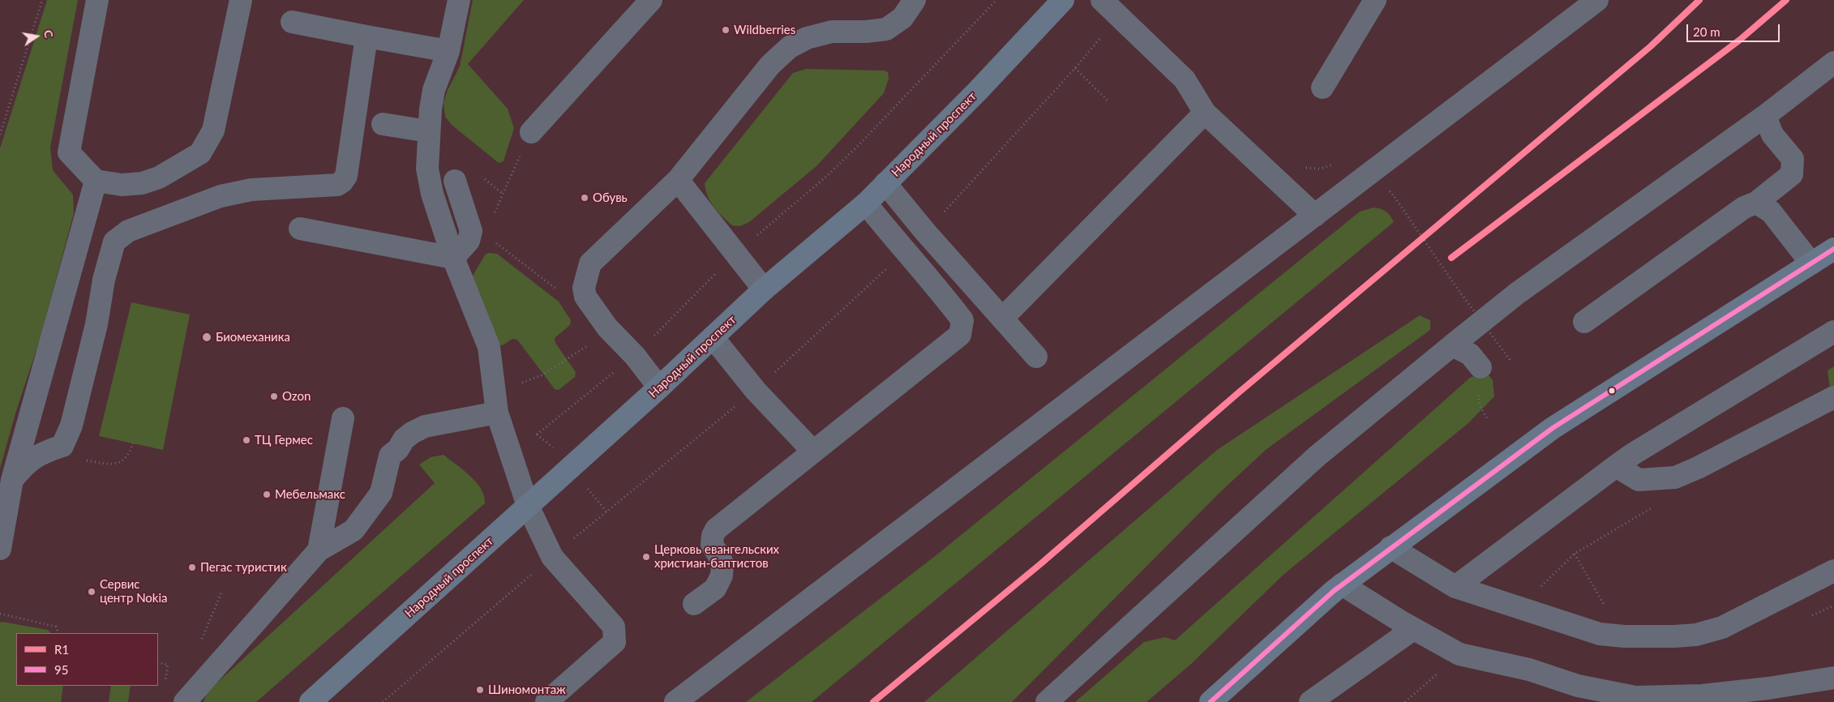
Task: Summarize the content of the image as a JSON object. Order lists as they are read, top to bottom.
{
  "streets": {
    "main road": ["Народный проспект"]
  },
  "places": [
    "Wildberries",
    "Обувь",
    "Биомеханика",
    "Ozon",
    "ТЦ Гермес",
    "Мебельмакс",
    "Церковь евангельских христиан-баптистов",
    "Пегас туристик",
    "Сервис центр Nokia",
    "Шиномонтаж"
  ],
  "lines": ["transit line R1", "transit line 95"],
  "legend": ["R1", "95"],
  "scale_bar": "20 m",
  "north": "right"
}
